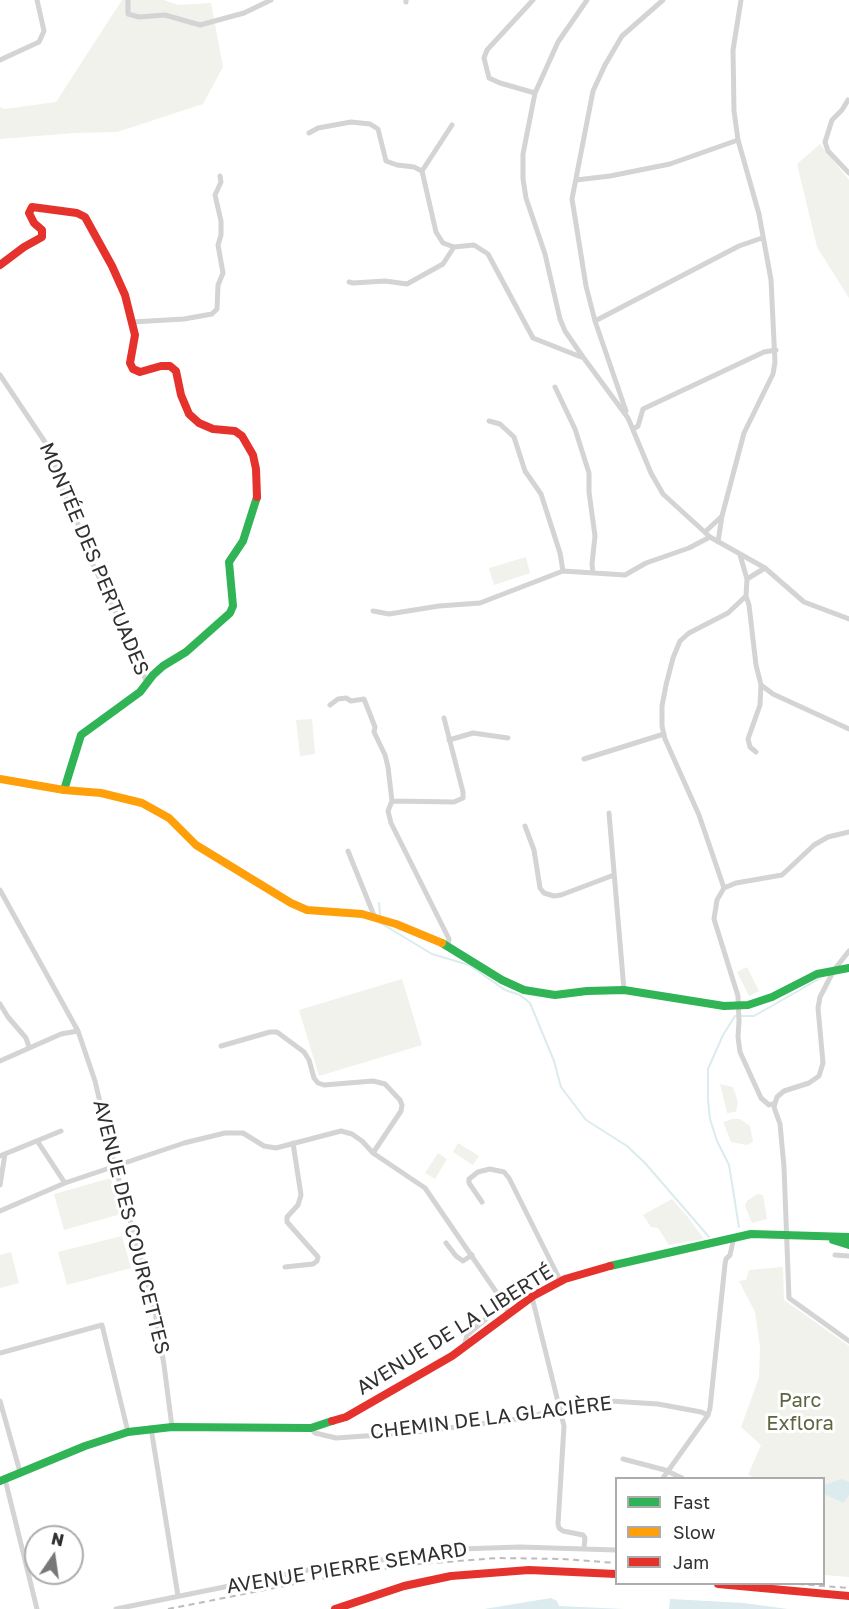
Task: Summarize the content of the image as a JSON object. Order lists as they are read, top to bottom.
{
  "streets": {
    "street": [
      "MONTÉE DES PERTUADES",
      "AVENUE DES COURCETTES",
      "AVENUE DE LA LIBERTÉ",
      "CHEMIN DE LA GLACIÈRE",
      "AVENUE PIERRE SEMARD"
    ]
  },
  "crossings": [
    ["AVENUE DES COURCETTES", "AVENUE DE LA LIBERTÉ"],
    ["AVENUE DE LA LIBERTÉ", "CHEMIN DE LA GLACIÈRE"]
  ],
  "parks": ["Parc Exflora"],
  "legend": ["Fast", "Slow", "Jam"],
  "north": "top"
}
